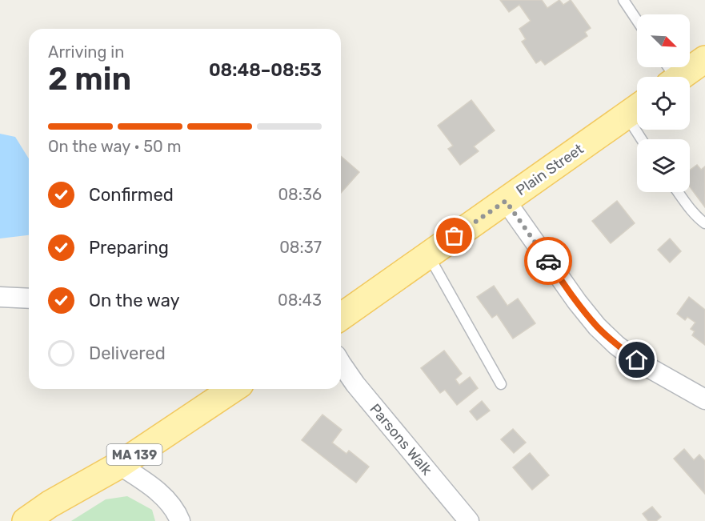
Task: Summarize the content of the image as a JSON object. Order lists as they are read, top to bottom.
{
  "streets": {
    "main road": ["Plain Street", "MA 139"],
    "street": ["Parsons Walk"]
  },
  "north": "bottom right",
  "page": {
    "heading": ["2 min", "Arriving in", "08:48–08:53"],
    "bar": "On the way · 50 m",
    "list": [
      ["Confirmed", "08:36"],
      ["Preparing", "08:37"],
      ["On the way", "08:43"],
      "Delivered"
    ]
  }
}
